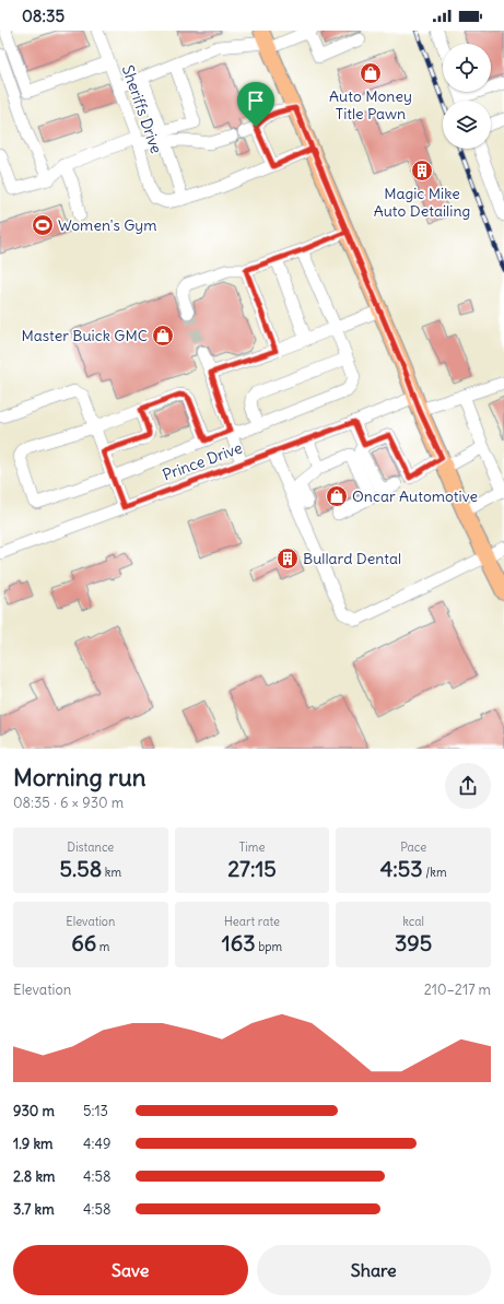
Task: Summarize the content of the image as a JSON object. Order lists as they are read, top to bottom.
{
  "streets": {
    "street": ["Sheriffs Drive", "Prince Drive"]
  },
  "places": {
    "shop": ["Auto Money Title Pawn", "Master Buick GMC", "Oncar Automotive"],
    "building": ["Magic Mike Auto Detailing", "Bullard Dental"],
    "sports": ["Women's Gym"]
  },
  "page": {
    "status": "08:35",
    "heading": ["Morning run", "08:35 · 6 × 930 m"],
    "stats": [
      ["Distance", "5.58 km"],
      ["Time", "27:15"],
      ["Pace", "4:53 /km"],
      ["Elevation", "66 m"],
      ["Heart rate", "163 bpm"],
      ["kcal", "395"]
    ],
    "chart": ["Elevation", "210–217 m"],
    "list": [
      {
        "name": "930 m",
        "note": "5:13"
      },
      {
        "name": "1.9 km",
        "note": "4:49"
      },
      {
        "name": "2.8 km",
        "note": "4:58"
      },
      {
        "name": "3.7 km",
        "note": "4:58"
      }
    ],
    "buttons": ["Save", "Share"]
  }
}
